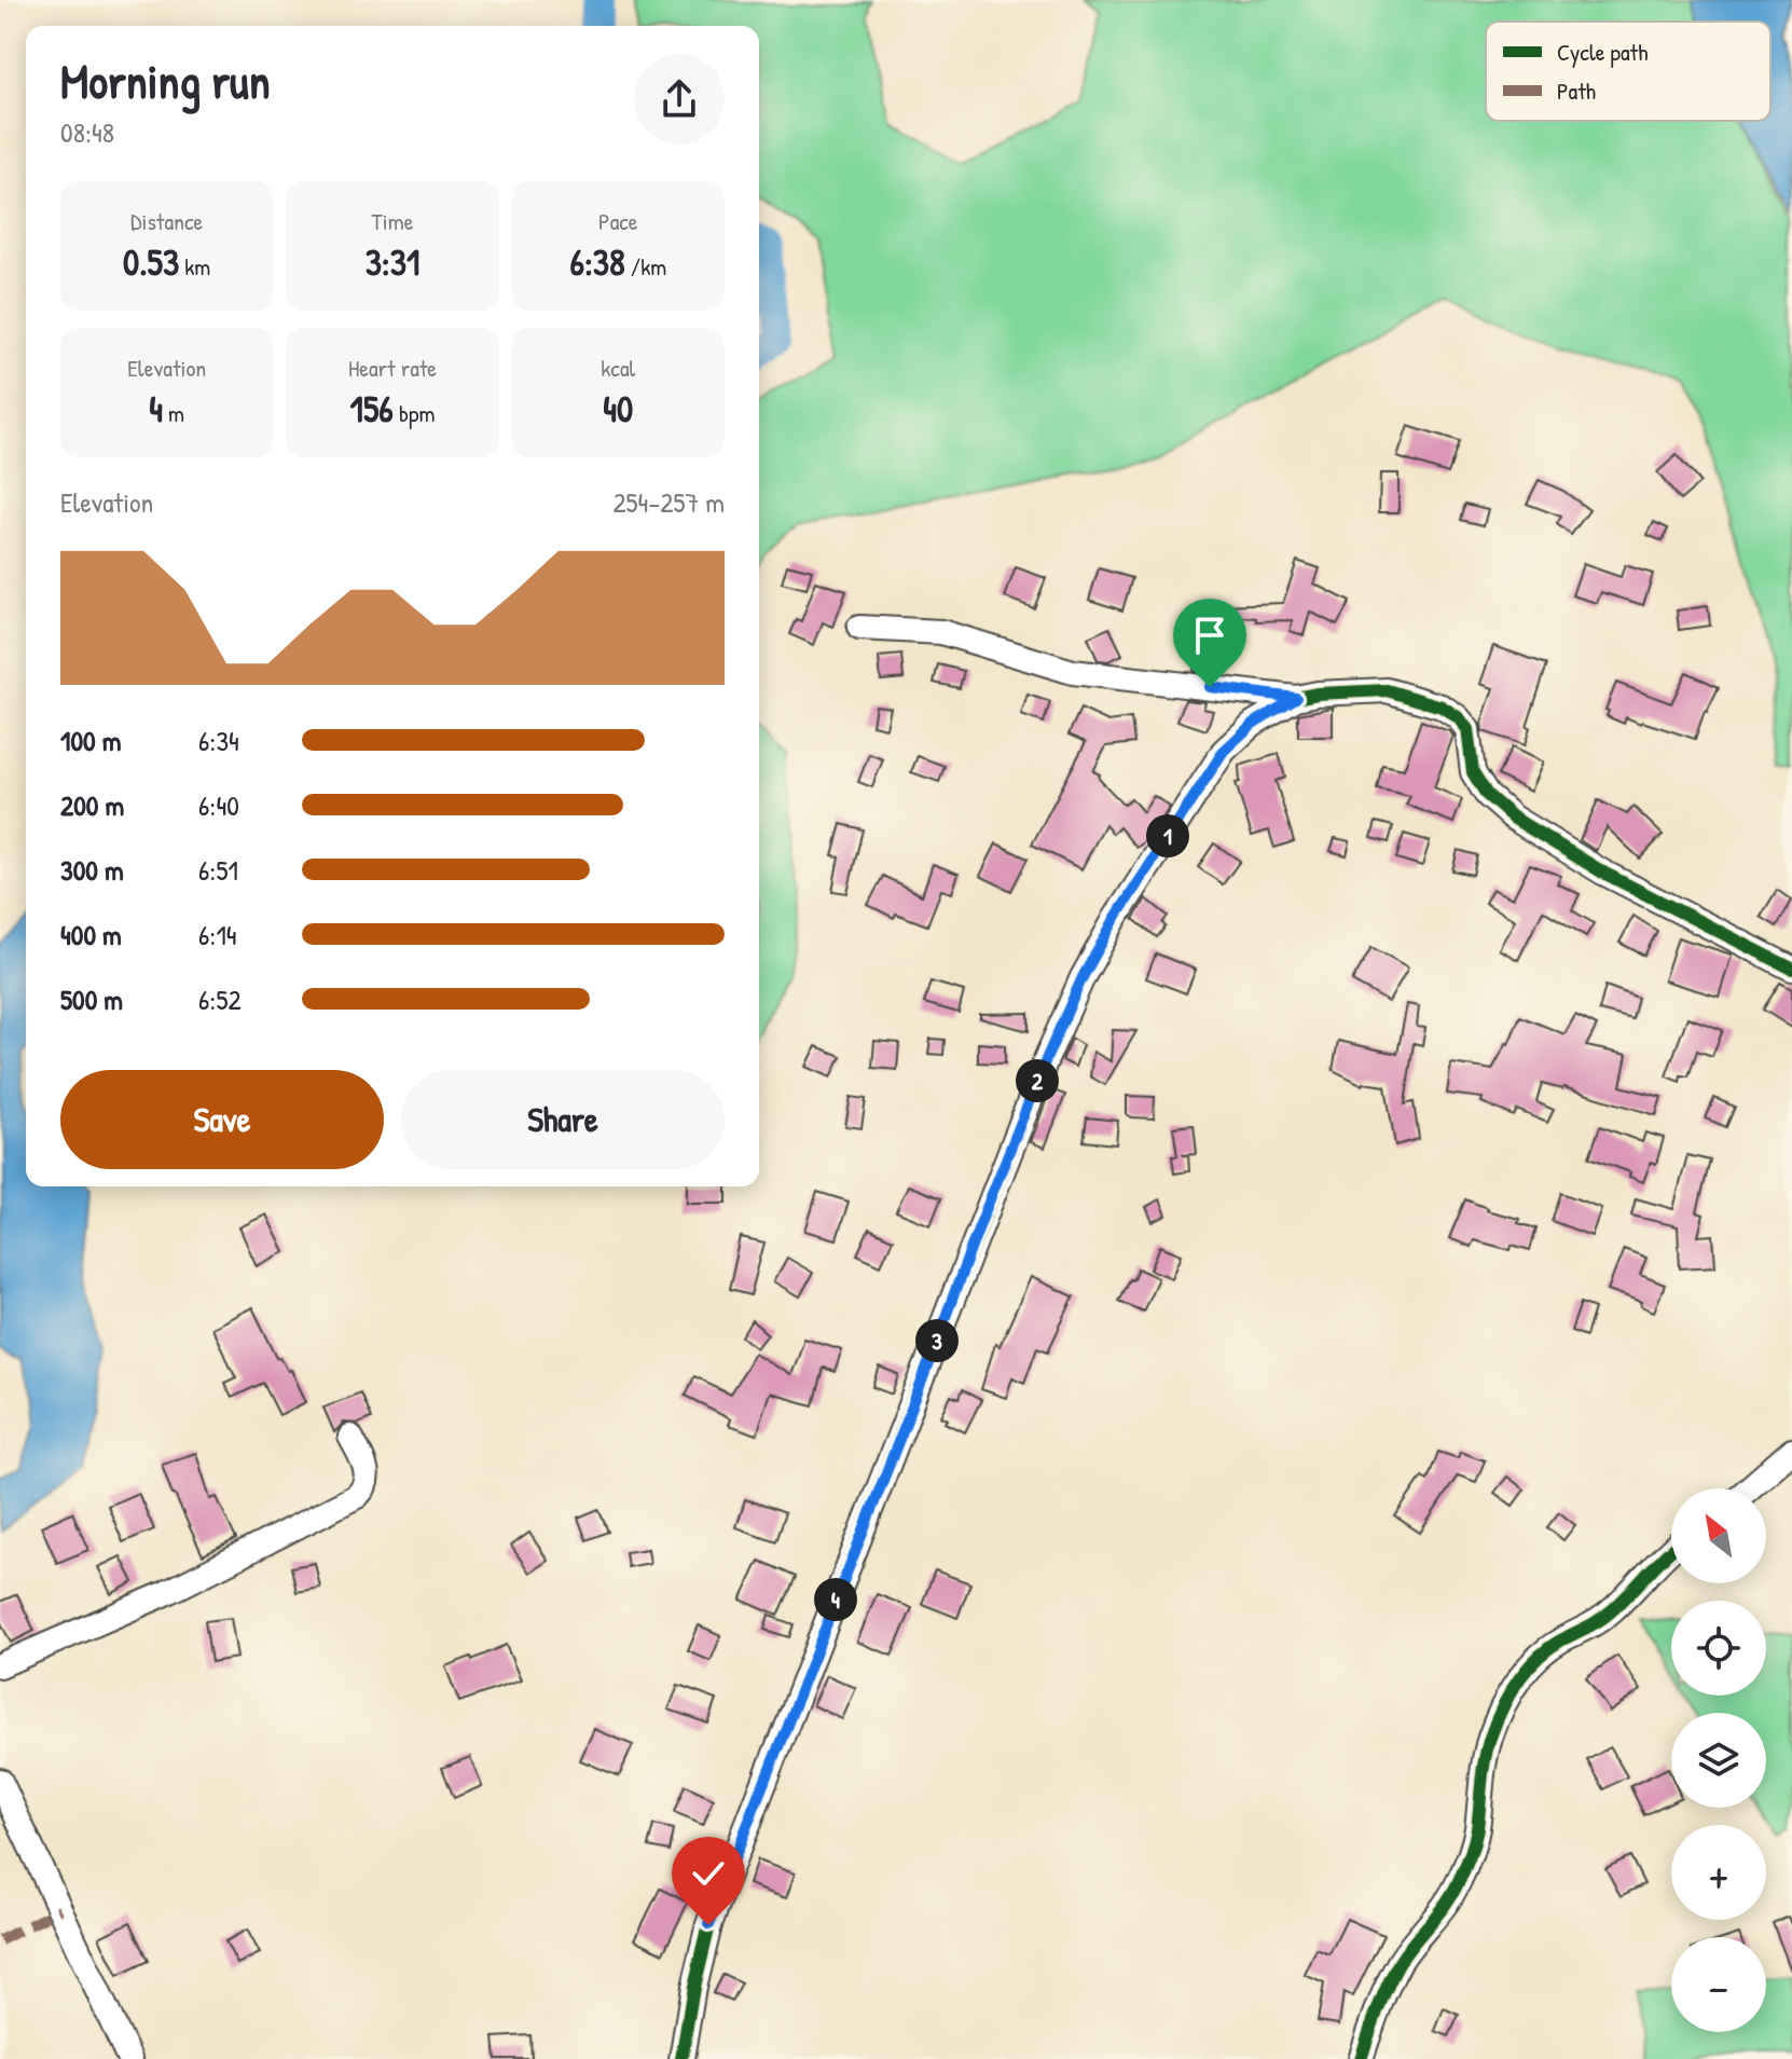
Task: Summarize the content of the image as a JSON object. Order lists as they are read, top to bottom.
{
  "legend": ["Cycle path", "Path"],
  "north": "top left",
  "page": {
    "heading": ["Morning run", "08:48"],
    "stats": [
      ["Distance", "0.53 km"],
      ["Time", "3:31"],
      ["Pace", "6:38 /km"],
      ["Elevation", "4 m"],
      ["Heart rate", "156 bpm"],
      ["kcal", "40"]
    ],
    "chart": ["Elevation", "254–257 m"],
    "list": [
      {
        "name": "100 m",
        "note": "6:34"
      },
      {
        "name": "200 m",
        "note": "6:40"
      },
      {
        "name": "300 m",
        "note": "6:51"
      },
      {
        "name": "400 m",
        "note": "6:14"
      },
      {
        "name": "500 m",
        "note": "6:52"
      }
    ],
    "pins": [
      "1",
      "2",
      "3",
      "4"
    ],
    "buttons": ["Save", "Share"],
    "map_buttons": ["+", "−"]
  }
}
